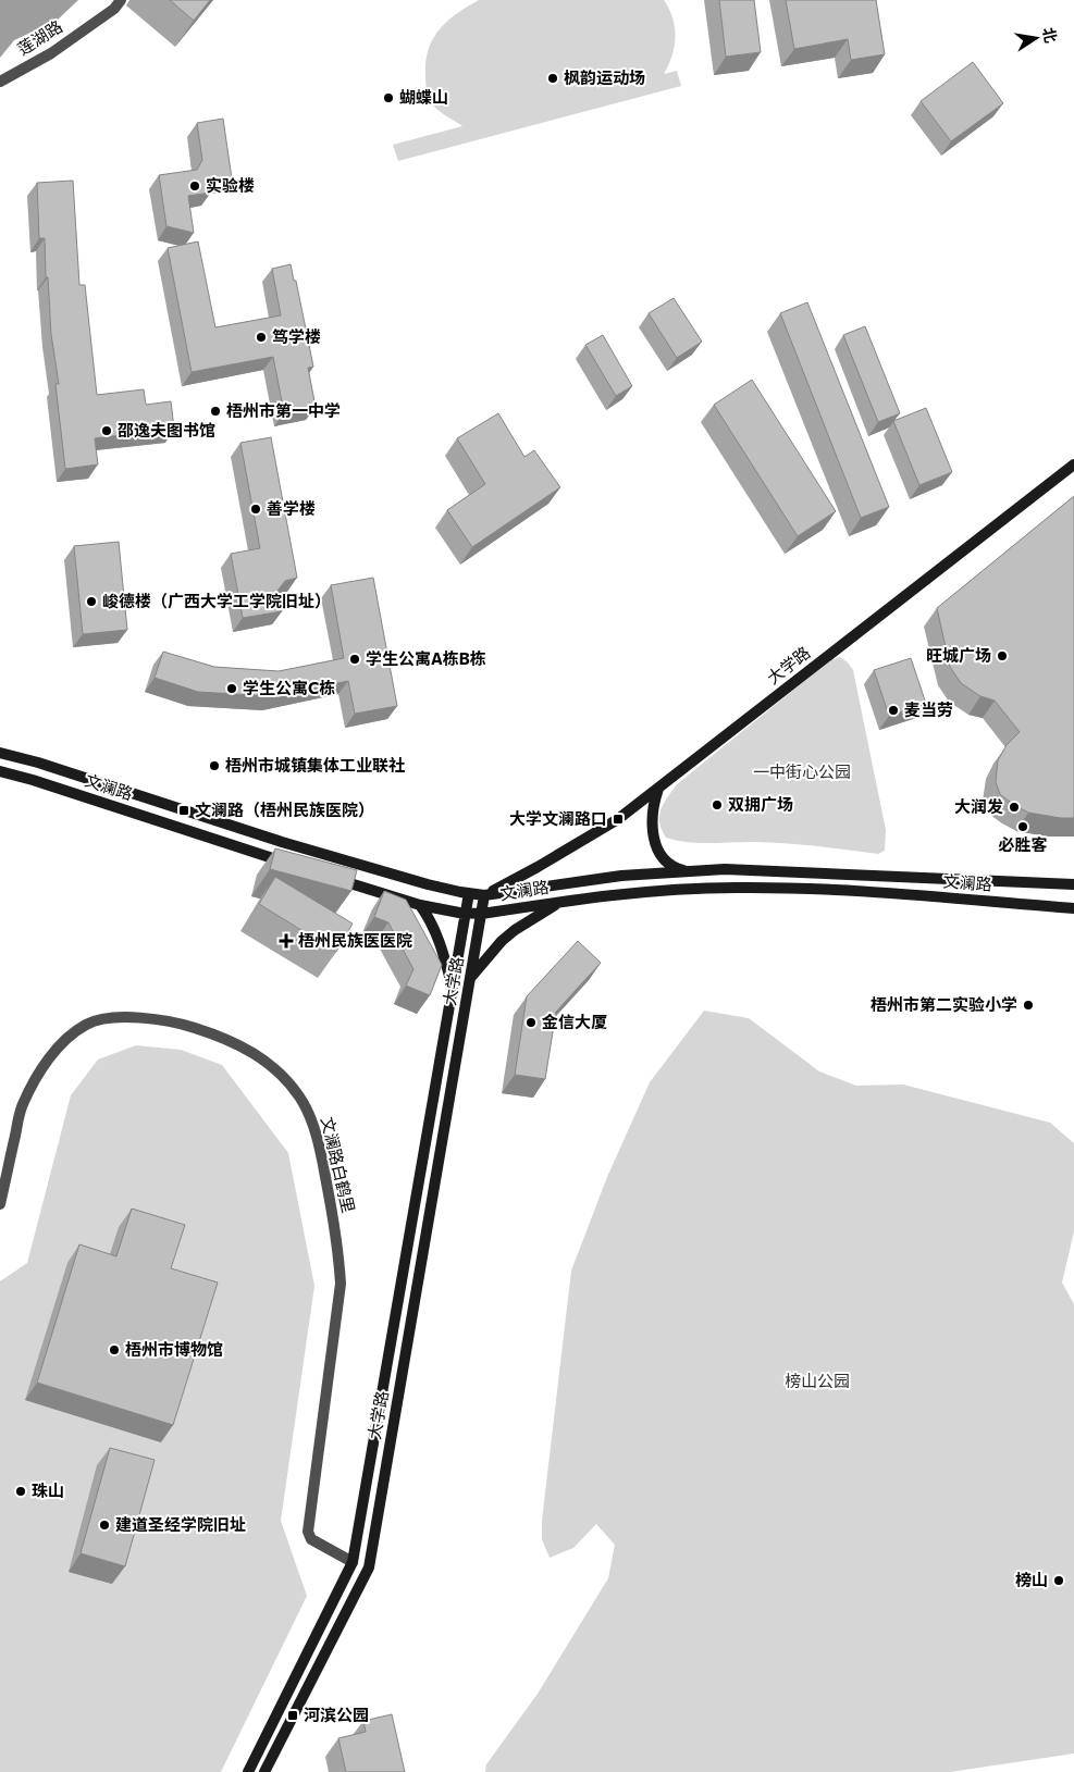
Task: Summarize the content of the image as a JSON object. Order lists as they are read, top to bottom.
{
  "streets": {
    "main road": ["大学路", "文澜路"],
    "street": ["莲湖路", "文澜路白鹤里"]
  },
  "crossings": [
    ["大学路", "文澜路"],
    ["大学路", "文澜路白鹤里"]
  ],
  "parks": ["一中街心公园", "榜山公园"],
  "places": {
    "other": [
      "枫韵运动场",
      "蝴蝶山",
      "实验楼",
      "笃学楼",
      "梧州市第一中学",
      "邵逸夫图书馆",
      "善学楼",
      "峻德楼（广西大学工学院旧址）",
      "旺城广场",
      "学生公寓A栋B栋",
      "学生公寓C栋",
      "麦当劳",
      "梧州市城镇集体工业联社",
      "双拥广场",
      "大润发",
      "必胜客",
      "梧州市第二实验小学",
      "金信大厦",
      "梧州市博物馆",
      "珠山",
      "建道圣经学院旧址",
      "榜山"
    ],
    "transit": ["文澜路（梧州民族医院）", "大学文澜路口", "河滨公园"],
    "health": ["梧州民族医医院"]
  },
  "north": "right"
}
